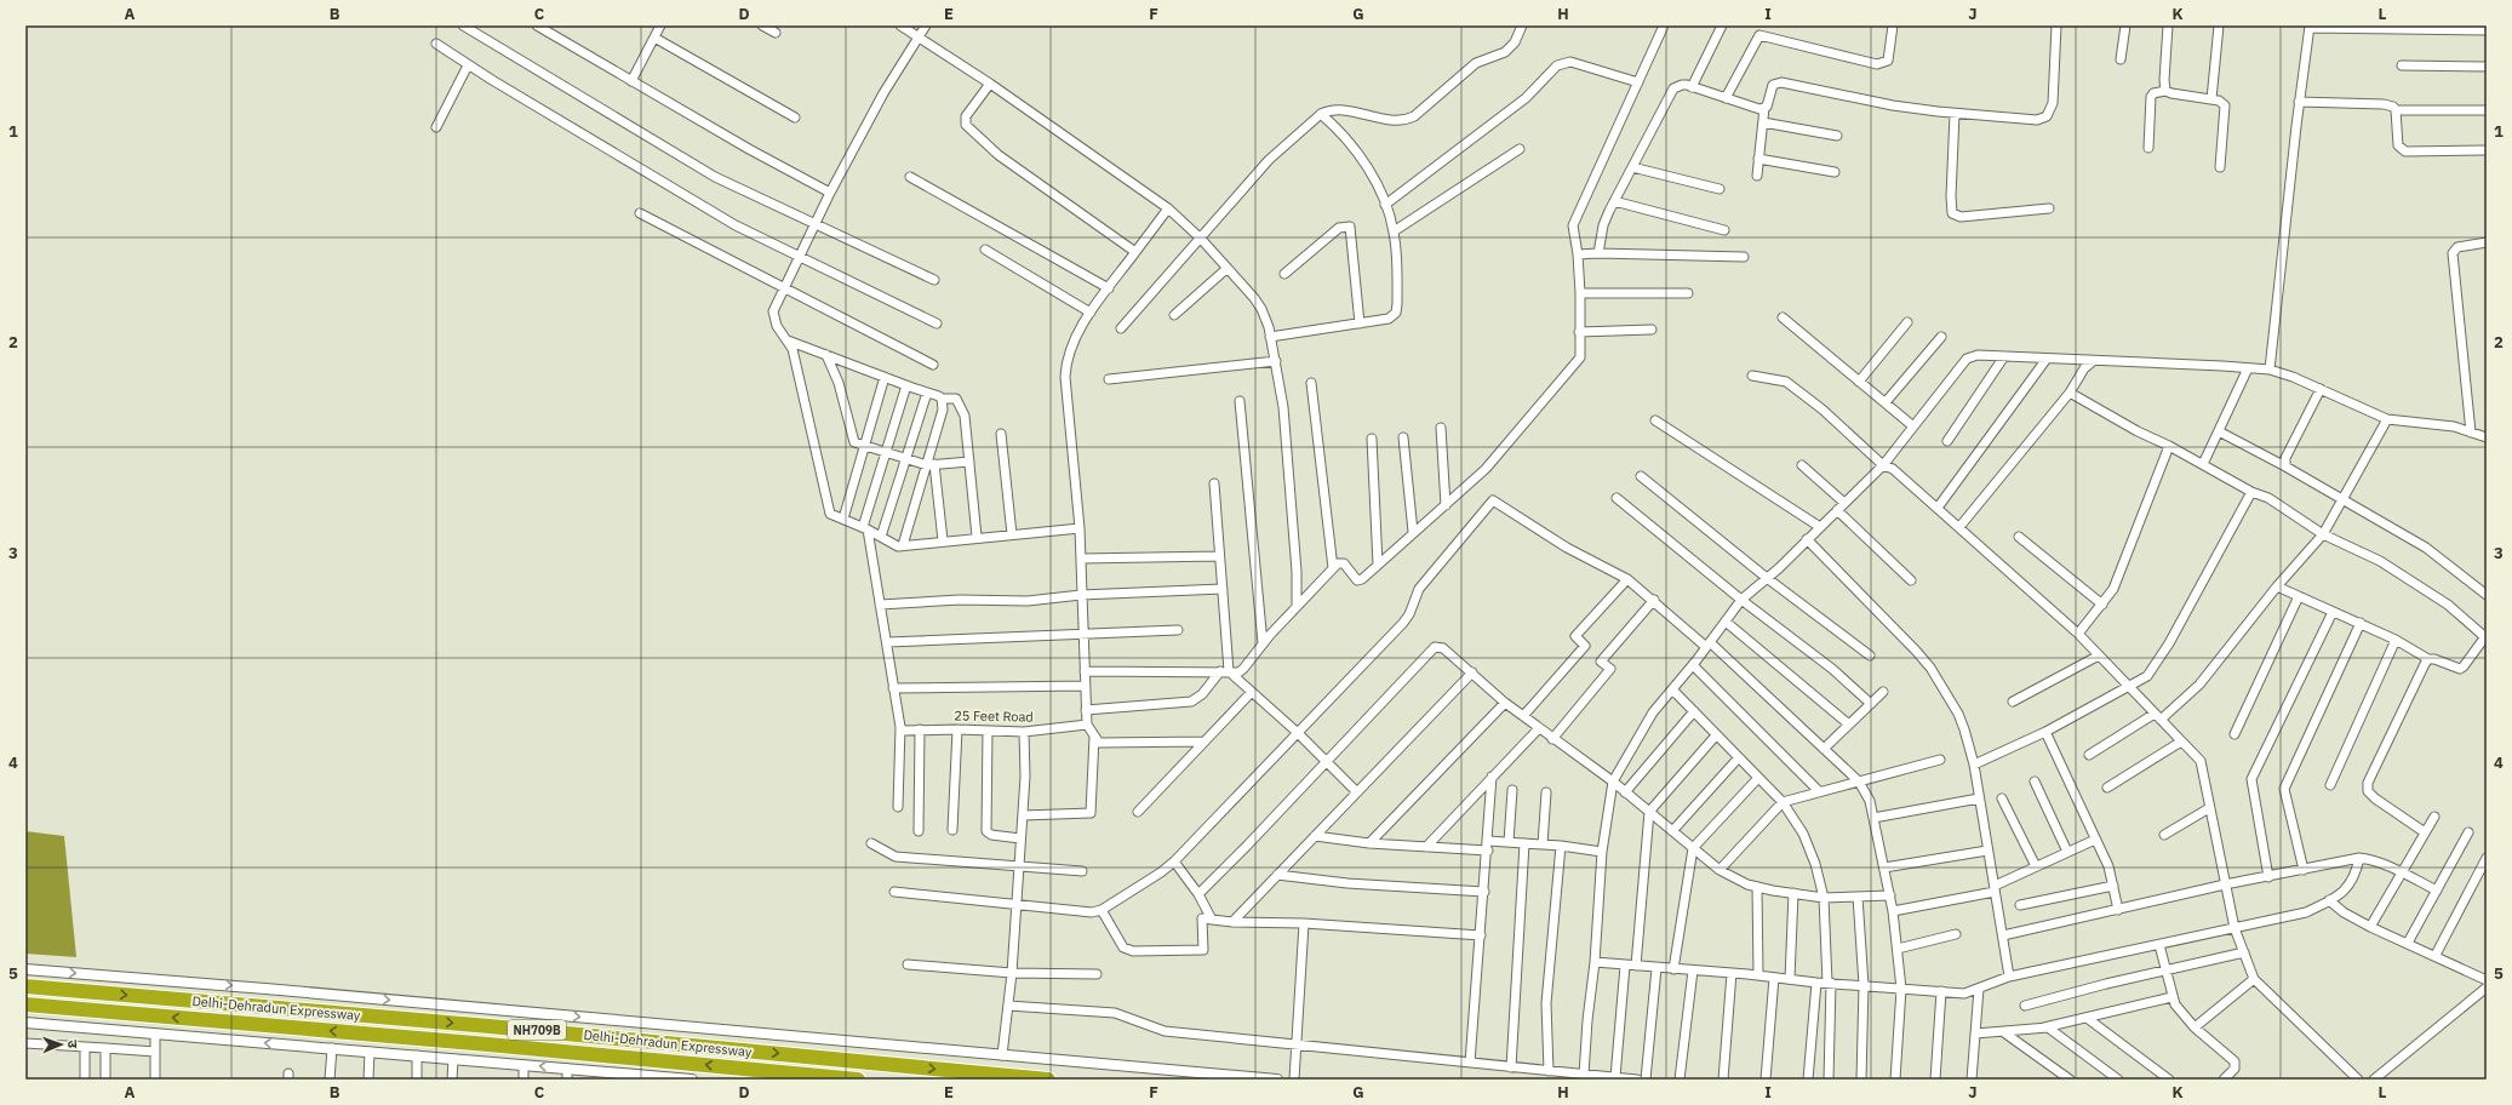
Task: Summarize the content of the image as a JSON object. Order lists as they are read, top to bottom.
{
  "streets": {
    "highway": ["Delhi-Dehradun Expressway", "NH709B"],
    "street": ["25 Feet Road"]
  },
  "north": "right",
  "grid": {
    "columns": [
      "A",
      "B",
      "C",
      "D",
      "E",
      "F",
      "G",
      "H",
      "I",
      "J",
      "K",
      "L"
    ],
    "rows": [
      "1",
      "2",
      "3",
      "4",
      "5"
    ]
  }
}
